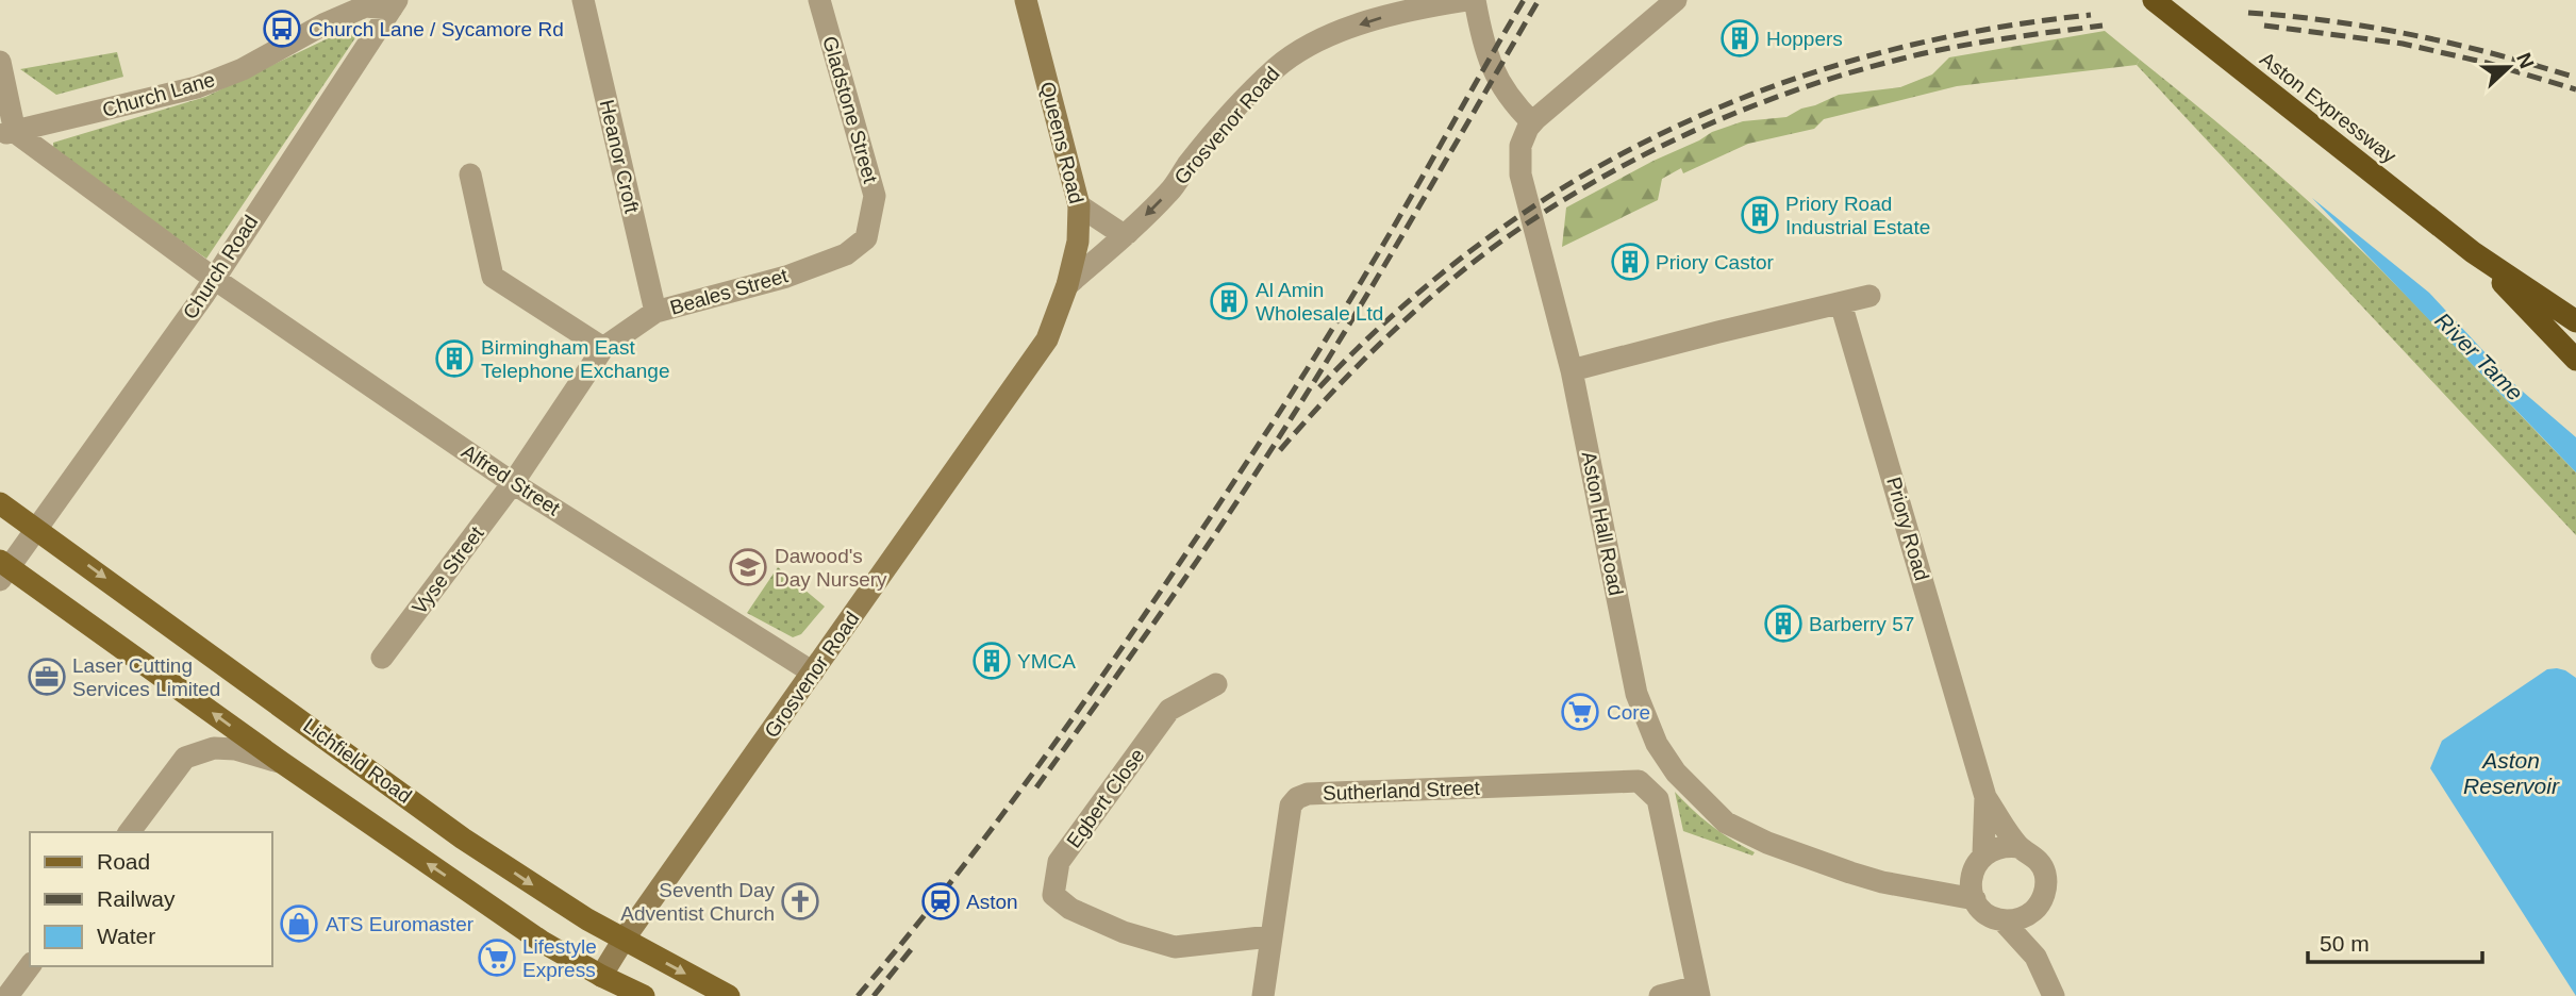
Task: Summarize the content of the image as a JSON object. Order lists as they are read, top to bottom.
{
  "streets": {
    "highway": ["Aston Expressway"],
    "main road": ["Grosvenor Road", "Queens Road", "Lichfield Road"],
    "street": [
      "Church Lane",
      "Gladstone Street",
      "Heanor Croft",
      "Church Road",
      "Beales Street",
      "Alfred Street",
      "Aston Hall Road",
      "Priory Road",
      "Vyse Street",
      "Sutherland Street",
      "Egbert Close"
    ]
  },
  "crossings": [
    ["Church Lane", "Church Road"],
    ["Church Lane", "Alfred Street"],
    ["Gladstone Street", "Beales Street"],
    ["Grosvenor Road", "Queens Road"],
    ["Grosvenor Road", "Alfred Street"],
    ["Grosvenor Road", "Lichfield Road"],
    ["Heanor Croft", "Beales Street"],
    ["Church Road", "Alfred Street"],
    ["Church Road", "Lichfield Road"],
    ["Beales Street", "Alfred Street"],
    ["Beales Street", "Vyse Street"],
    ["Alfred Street", "Vyse Street"],
    ["Aston Hall Road", "Priory Road"],
    ["Sutherland Street", "Egbert Close"]
  ],
  "water": ["River Tame", "Aston Reservoir"],
  "places": {
    "bus stop": ["Church Lane / Sycamore Rd"],
    "building": [
      "Hoppers",
      "Priory Road Industrial Estate",
      "Priory Castor",
      "Al Amin Wholesale Ltd",
      "Birmingham East Telephone Exchange",
      "Barberry 57",
      "YMCA"
    ],
    "school or university": ["Dawood's Day Nursery"],
    "office": ["Laser Cutting Services Limited"],
    "supermarket": ["Core", "Lifestyle Express"],
    "church": ["Seventh Day Adventist Church"],
    "station": ["Aston"],
    "shop": ["ATS Euromaster"]
  },
  "legend": ["Road", "Railway", "Water"],
  "scale_bar": "50 m",
  "north": "right"
}
